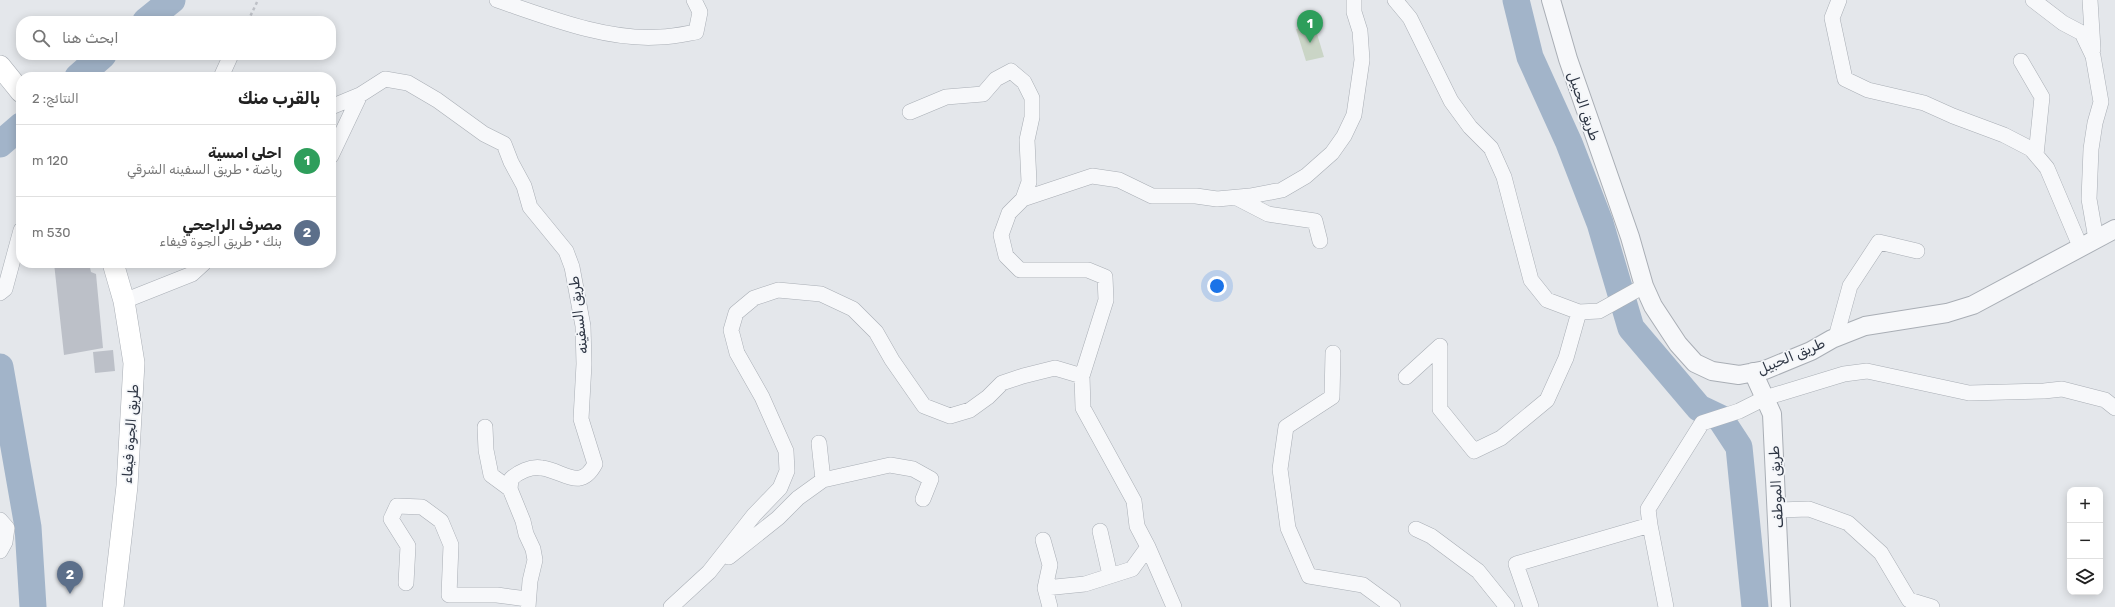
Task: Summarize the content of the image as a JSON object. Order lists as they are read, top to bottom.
{
  "streets": {
    "main road": ["طريق الجوة فيفاء"],
    "street": ["طريق الحبيل", "طريق السفينه", "طريق الموطف"]
  },
  "crossings": [
    ["طريق الحبيل", "طريق الموطف"]
  ],
  "page": {
    "pins": ["1", "2"],
    "search": "ابحث هنا",
    "heading": ["بالقرب منك", "النتائج: 2"],
    "list": [
      {
        "mark": "1",
        "name": "احلى امسية",
        "note": "رياضة · طريق السفينه الشرقي",
        "value": "120 m"
      },
      {
        "mark": "2",
        "name": "مصرف الراجحي",
        "note": "بنك · طريق الجوة فيفاء",
        "value": "530 m"
      }
    ],
    "map_buttons": ["+", "−"]
  }
}
